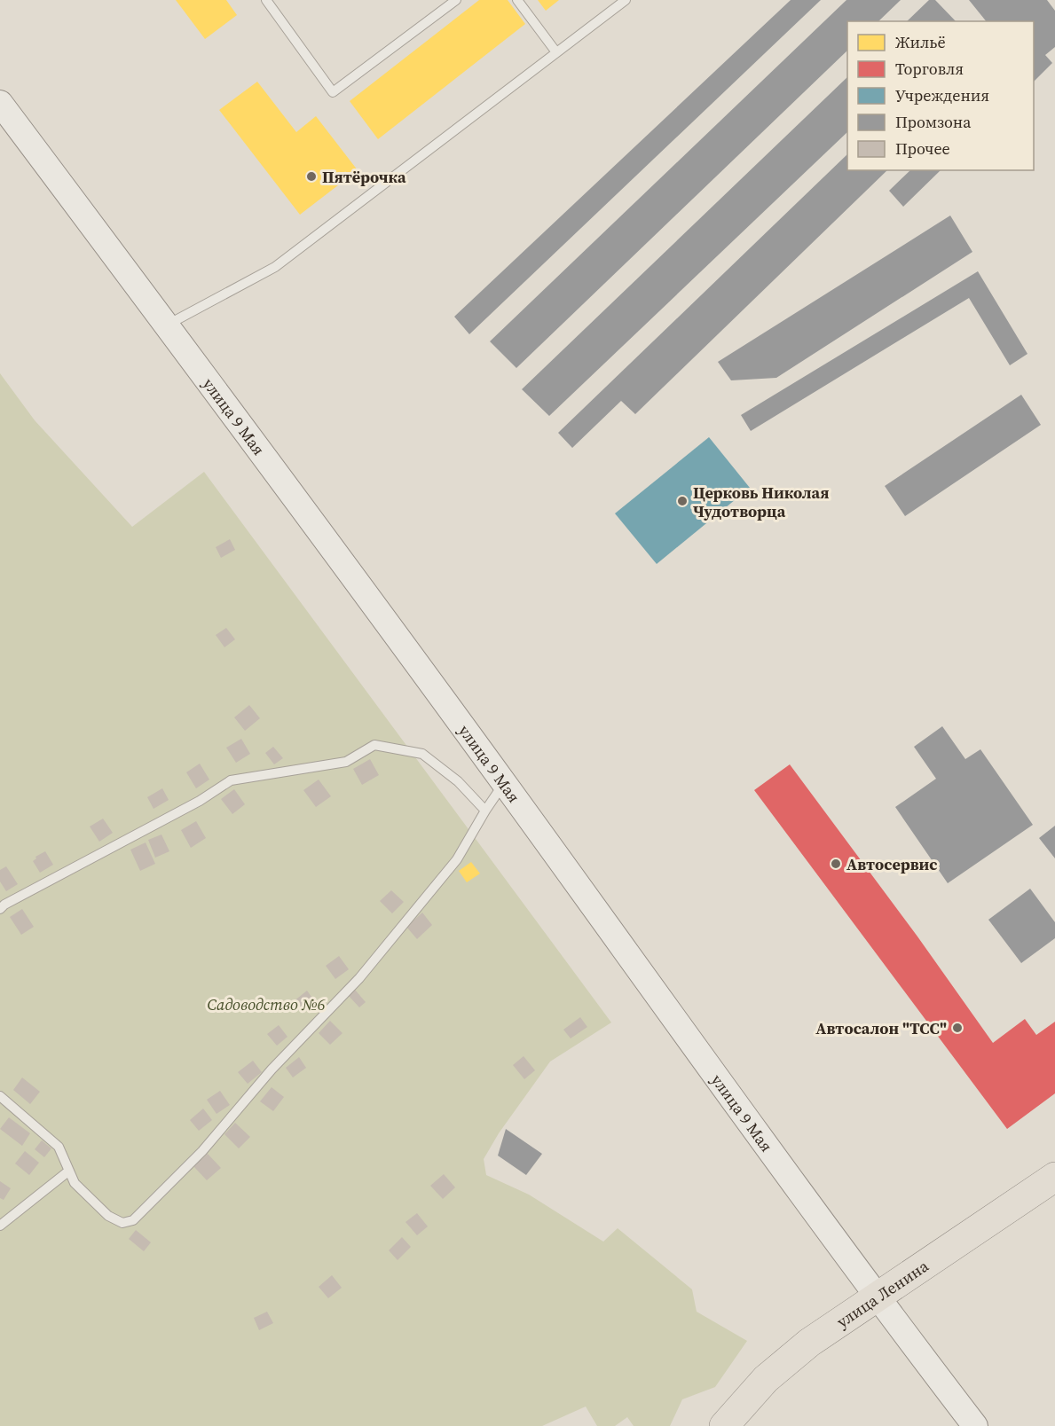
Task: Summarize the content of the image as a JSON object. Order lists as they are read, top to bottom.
{
  "streets": {
    "main road": ["улица 9 Мая", "улица Ленина"]
  },
  "crossings": [
    ["улица 9 Мая", "улица Ленина"]
  ],
  "parks": ["Садоводство №6"],
  "places": [
    "Пятёрочка",
    "Церковь Николая Чудотворца",
    "Автосервис",
    "Автосалон \"ТСС\""
  ],
  "legend": [
    "Жильё",
    "Торговля",
    "Учреждения",
    "Промзона",
    "Прочее"
  ]
}
